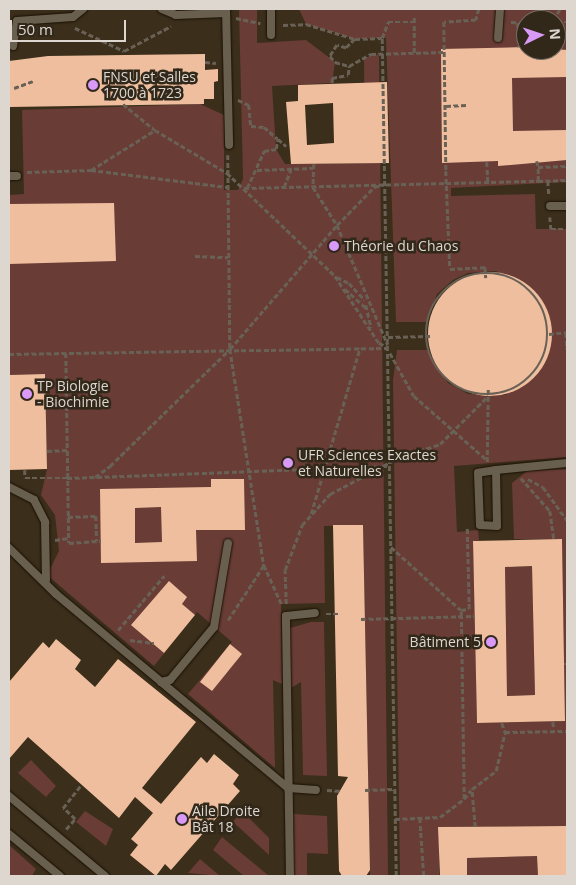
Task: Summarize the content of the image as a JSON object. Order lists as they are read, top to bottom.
{
  "places": [
    "FNSU et Salles 1700 à 1723",
    "Théorie du Chaos",
    "TP Biologie - Biochimie",
    "UFR Sciences Exactes et Naturelles",
    "Bâtiment 5",
    "Aile Droite Bât 18"
  ],
  "scale_bar": "50 m",
  "north": "right"
}
